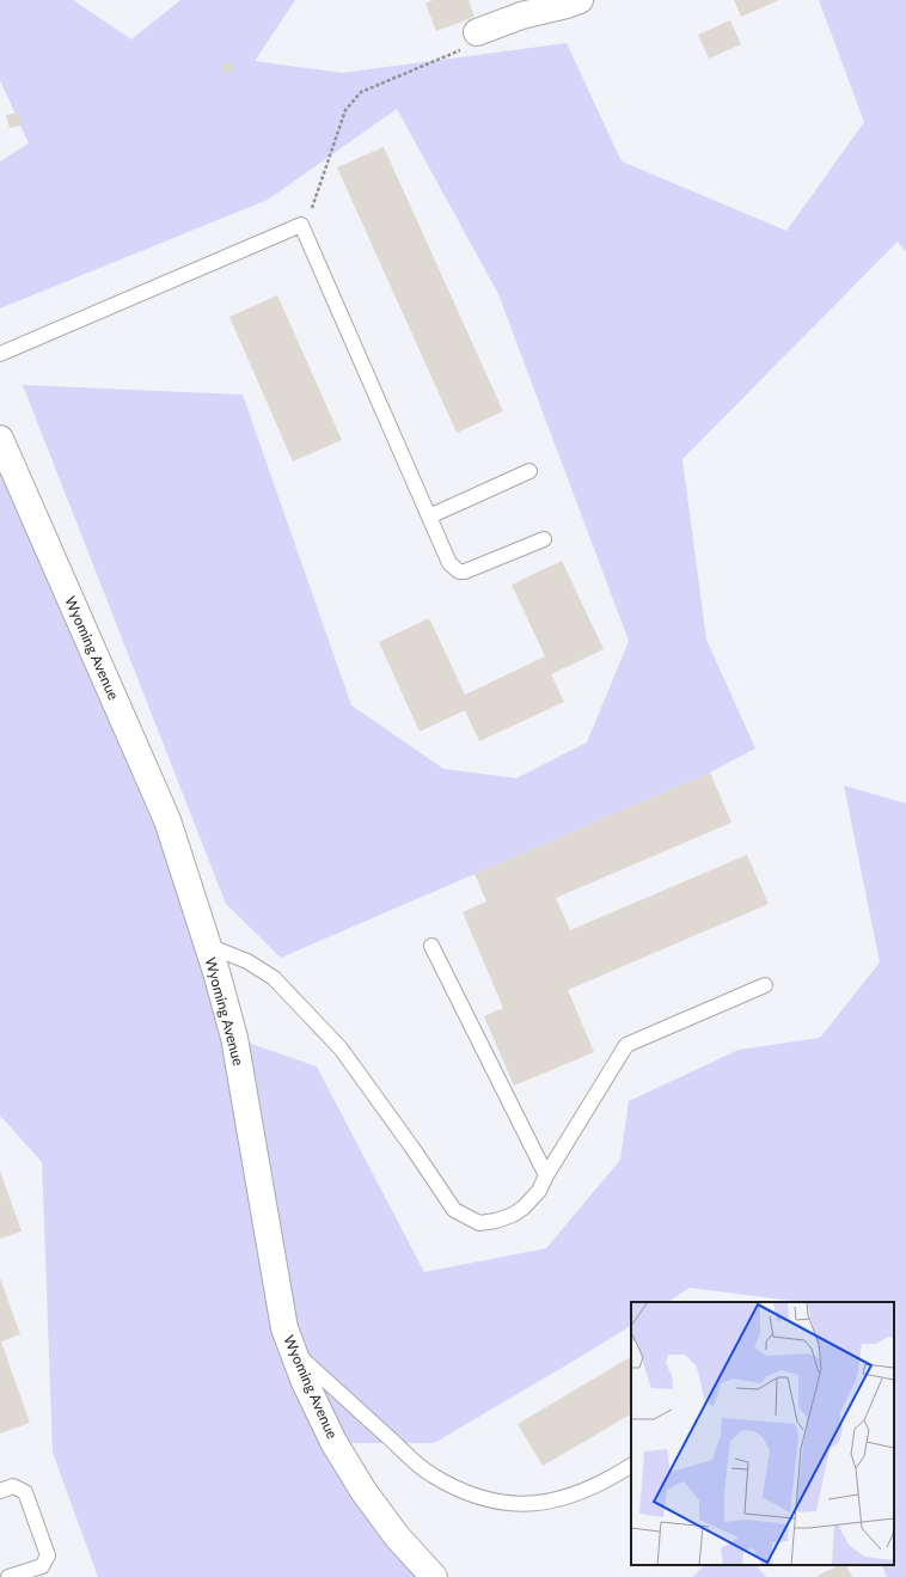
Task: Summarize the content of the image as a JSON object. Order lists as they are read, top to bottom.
{
  "streets": {
    "street": ["Wyoming Avenue"]
  }
}
